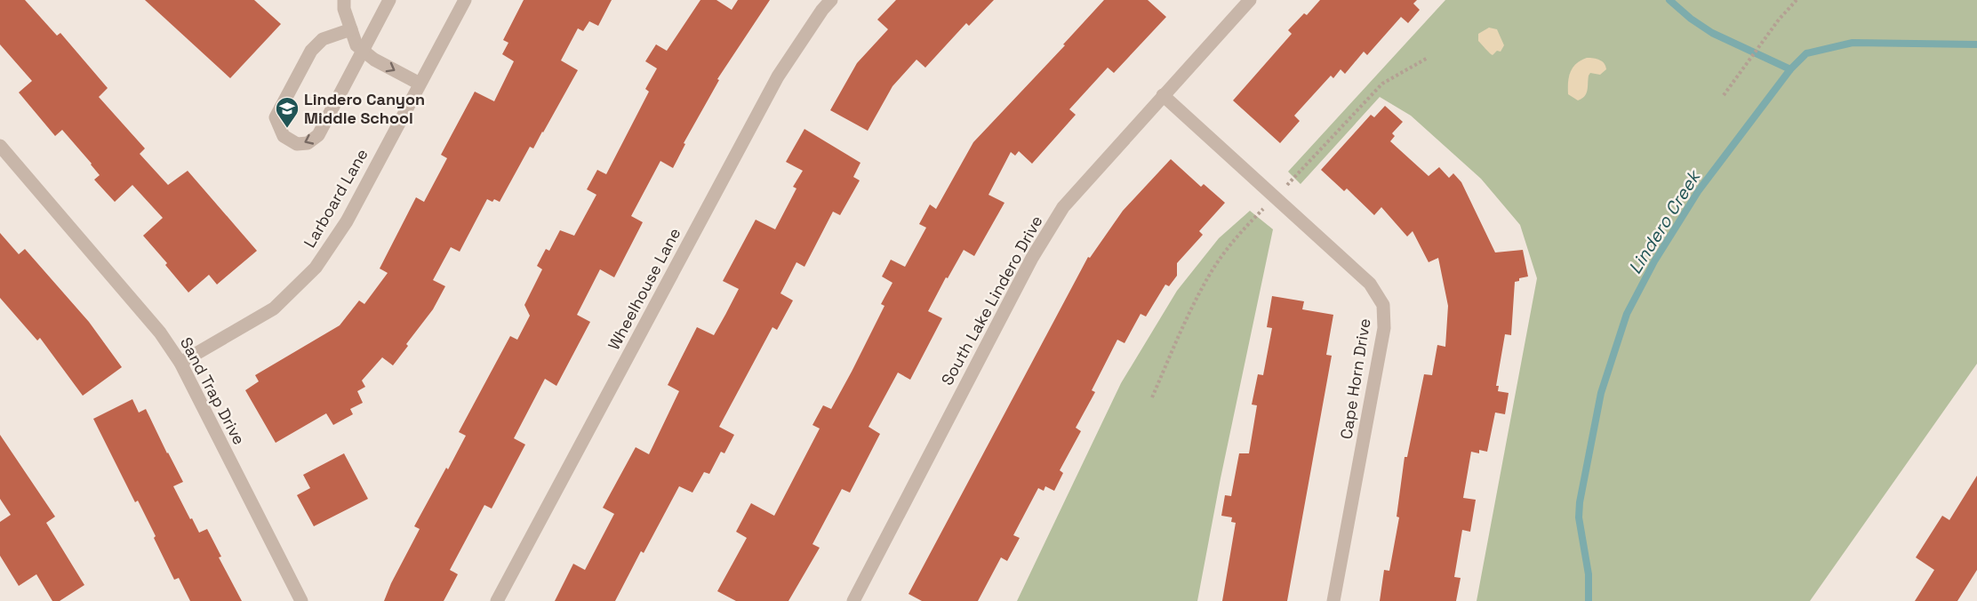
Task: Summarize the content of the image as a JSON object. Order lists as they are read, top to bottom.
{
  "streets": {
    "street": [
      "Larboard Lane",
      "Wheelhouse Lane",
      "South Lake Lindero Drive",
      "Cape Horn Drive",
      "Sand Trap Drive"
    ]
  },
  "crossings": [
    ["Larboard Lane", "Sand Trap Drive"],
    ["South Lake Lindero Drive", "Cape Horn Drive"]
  ],
  "water": ["Lindero Creek"],
  "places": {
    "school or university": ["Lindero Canyon Middle School"]
  }
}
